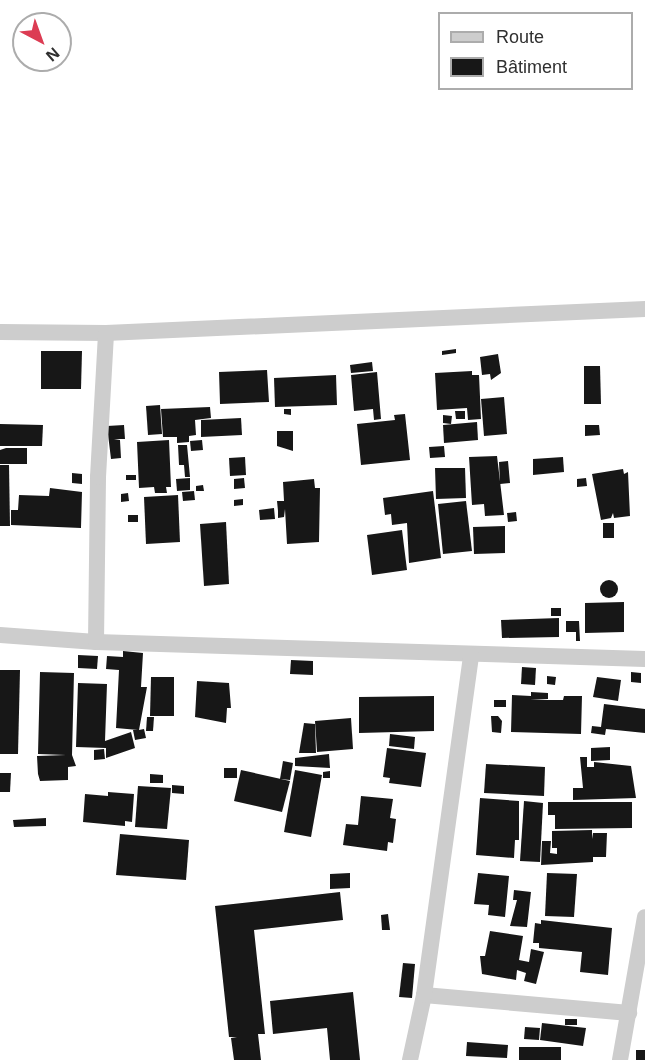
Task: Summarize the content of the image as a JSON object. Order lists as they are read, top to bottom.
{
  "legend": ["Route", "Bâtiment"],
  "north": "bottom right"
}
